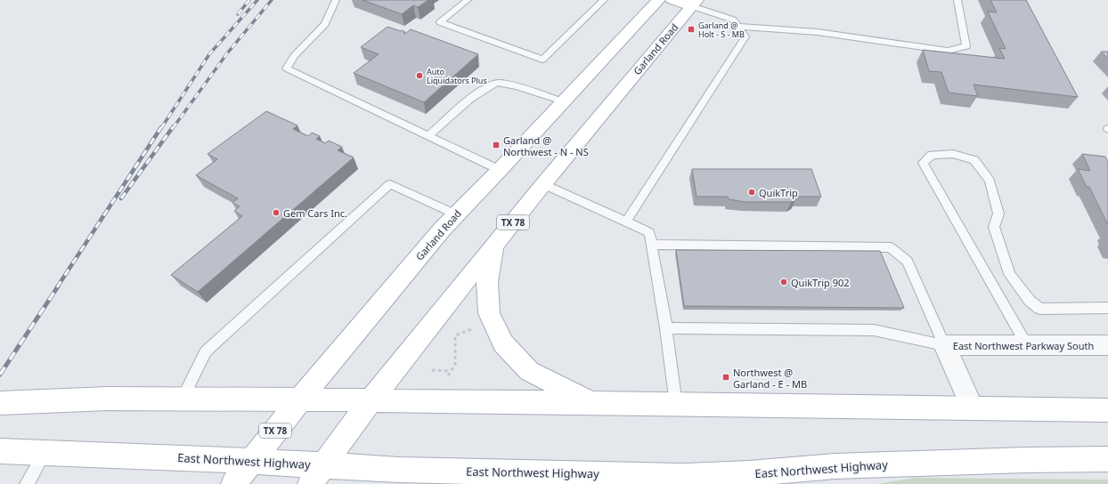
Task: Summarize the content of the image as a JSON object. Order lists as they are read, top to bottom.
{
  "streets": {
    "main road": ["Garland Road", "TX 78", "East Northwest Highway"],
    "street": ["East Northwest Parkway South"]
  },
  "crossings": [
    ["Garland Road", "East Northwest Highway"]
  ],
  "places": {
    "transit": ["Garland @ Holt - S - MB", "Garland @ Northwest - N - NS", "Northwest @ Garland - E - MB"],
    "other": [
      "Auto Liquidators Plus",
      "QuikTrip",
      "Gem Cars Inc.",
      "QuikTrip 902"
    ]
  }
}
